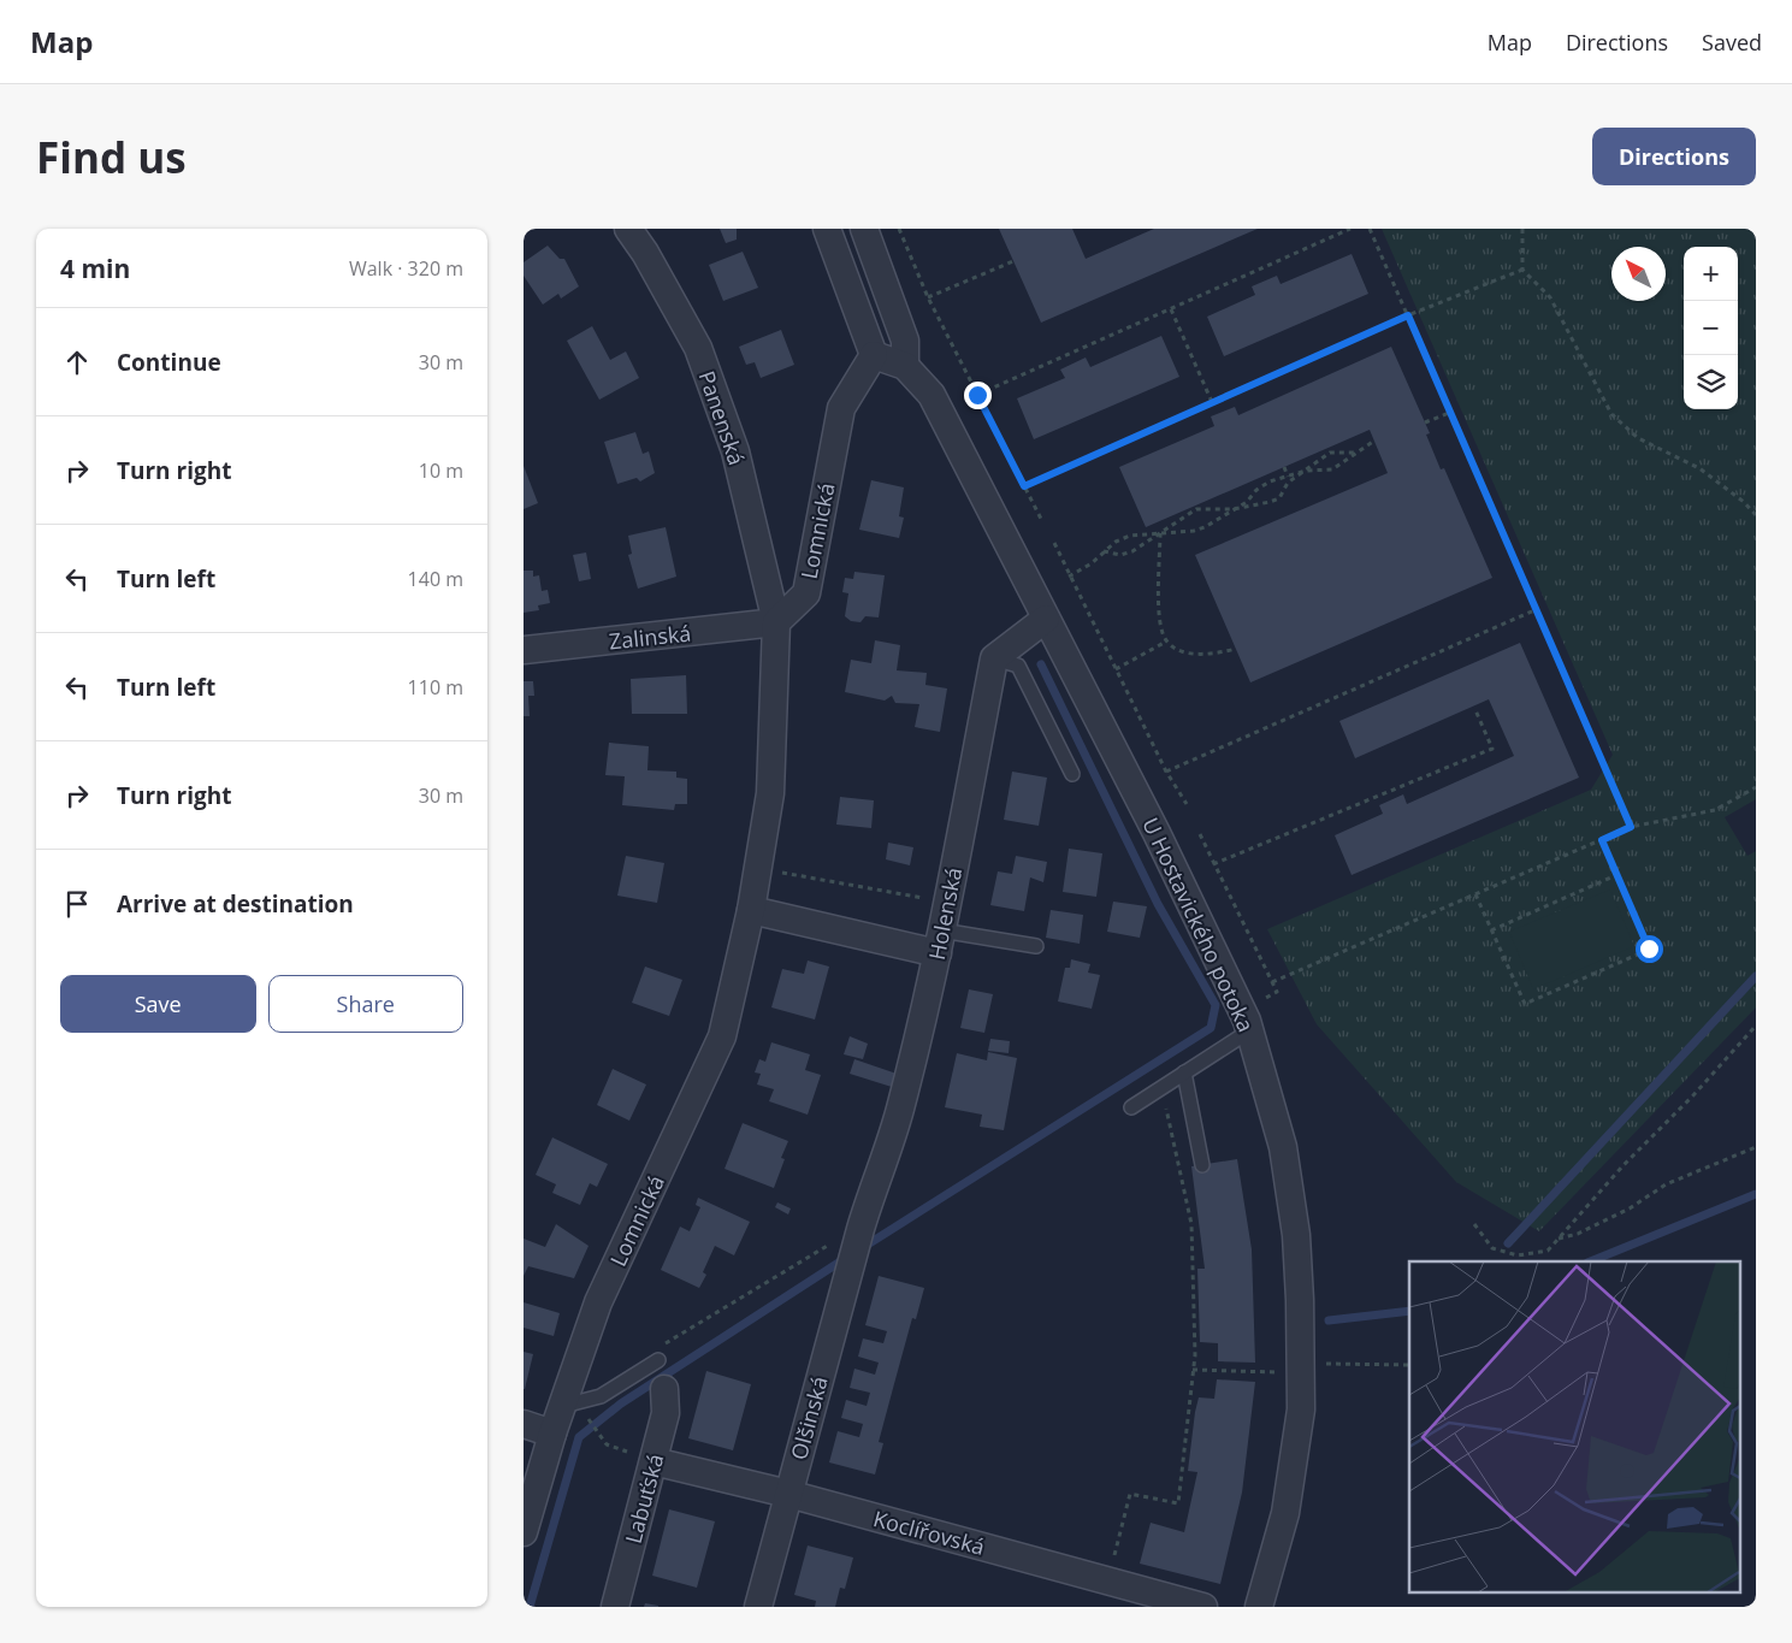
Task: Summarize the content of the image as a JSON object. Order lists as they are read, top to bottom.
{
  "streets": {
    "street": [
      "Panenská",
      "Lomnická",
      "Zalinská",
      "Holenská",
      "U Hostavického potoka",
      "Olšinská",
      "Labuťská",
      "Koclířovská"
    ]
  },
  "crossings": [
    ["Panenská", "Lomnická"],
    ["Panenská", "Zalinská"],
    ["Lomnická", "Zalinská"],
    ["Lomnická", "U Hostavického potoka"],
    ["Holenská", "Olšinská"],
    ["Olšinská", "Koclířovská"],
    ["Labuťská", "Koclířovská"]
  ],
  "north": "top left",
  "page": {
    "header": "Map",
    "nav": ["Map", "Directions", "Saved"],
    "buttons": [
      "Directions",
      ["Save", "Share"]
    ],
    "title": "Find us",
    "heading": ["4 min", "Walk · 320 m"],
    "map_buttons": ["+", "−"],
    "list": [
      ["Continue", "30 m"],
      ["Turn right", "10 m"],
      ["Turn left", "140 m"],
      ["Turn left", "110 m"],
      ["Turn right", "30 m"],
      "Arrive at destination"
    ]
  }
}
